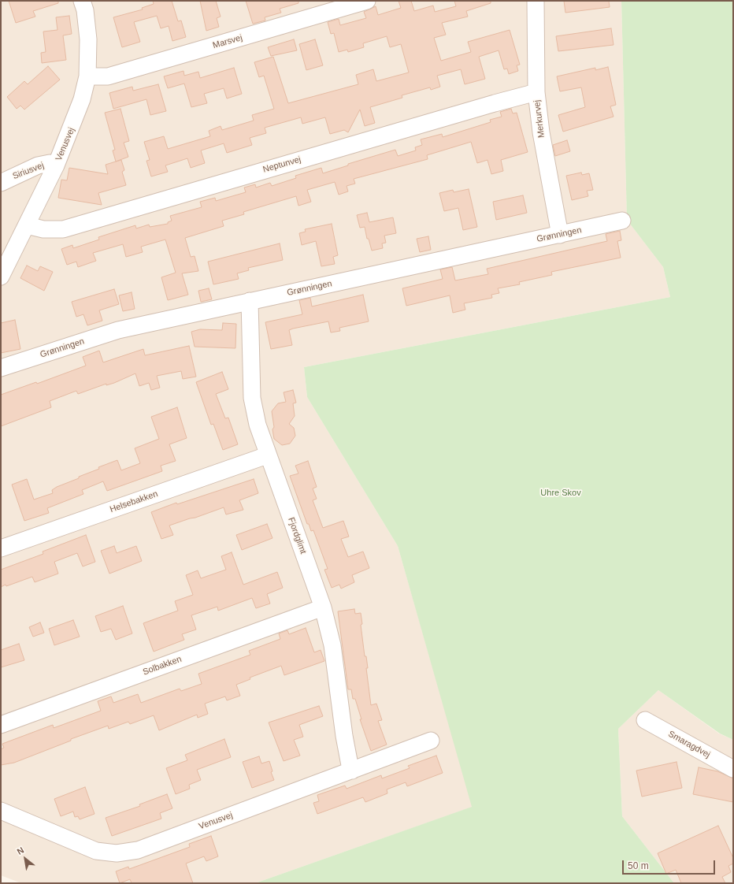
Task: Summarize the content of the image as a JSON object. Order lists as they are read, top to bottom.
{
  "streets": {
    "street": [
      "Marsvej",
      "Merkurvej",
      "Venusvej",
      "Neptunvej",
      "Siriusvej",
      "Grønningen",
      "Helsebakken",
      "Fjordglimt",
      "Solbakken",
      "Smaragdvej"
    ]
  },
  "crossings": [
    ["Marsvej", "Venusvej"],
    ["Merkurvej", "Neptunvej"],
    ["Merkurvej", "Grønningen"],
    ["Venusvej", "Neptunvej"],
    ["Venusvej", "Siriusvej"],
    ["Venusvej", "Fjordglimt"],
    ["Grønningen", "Fjordglimt"],
    ["Helsebakken", "Fjordglimt"],
    ["Fjordglimt", "Solbakken"]
  ],
  "parks": ["Uhre Skov"],
  "scale_bar": "50 m",
  "north": "top left"
}
